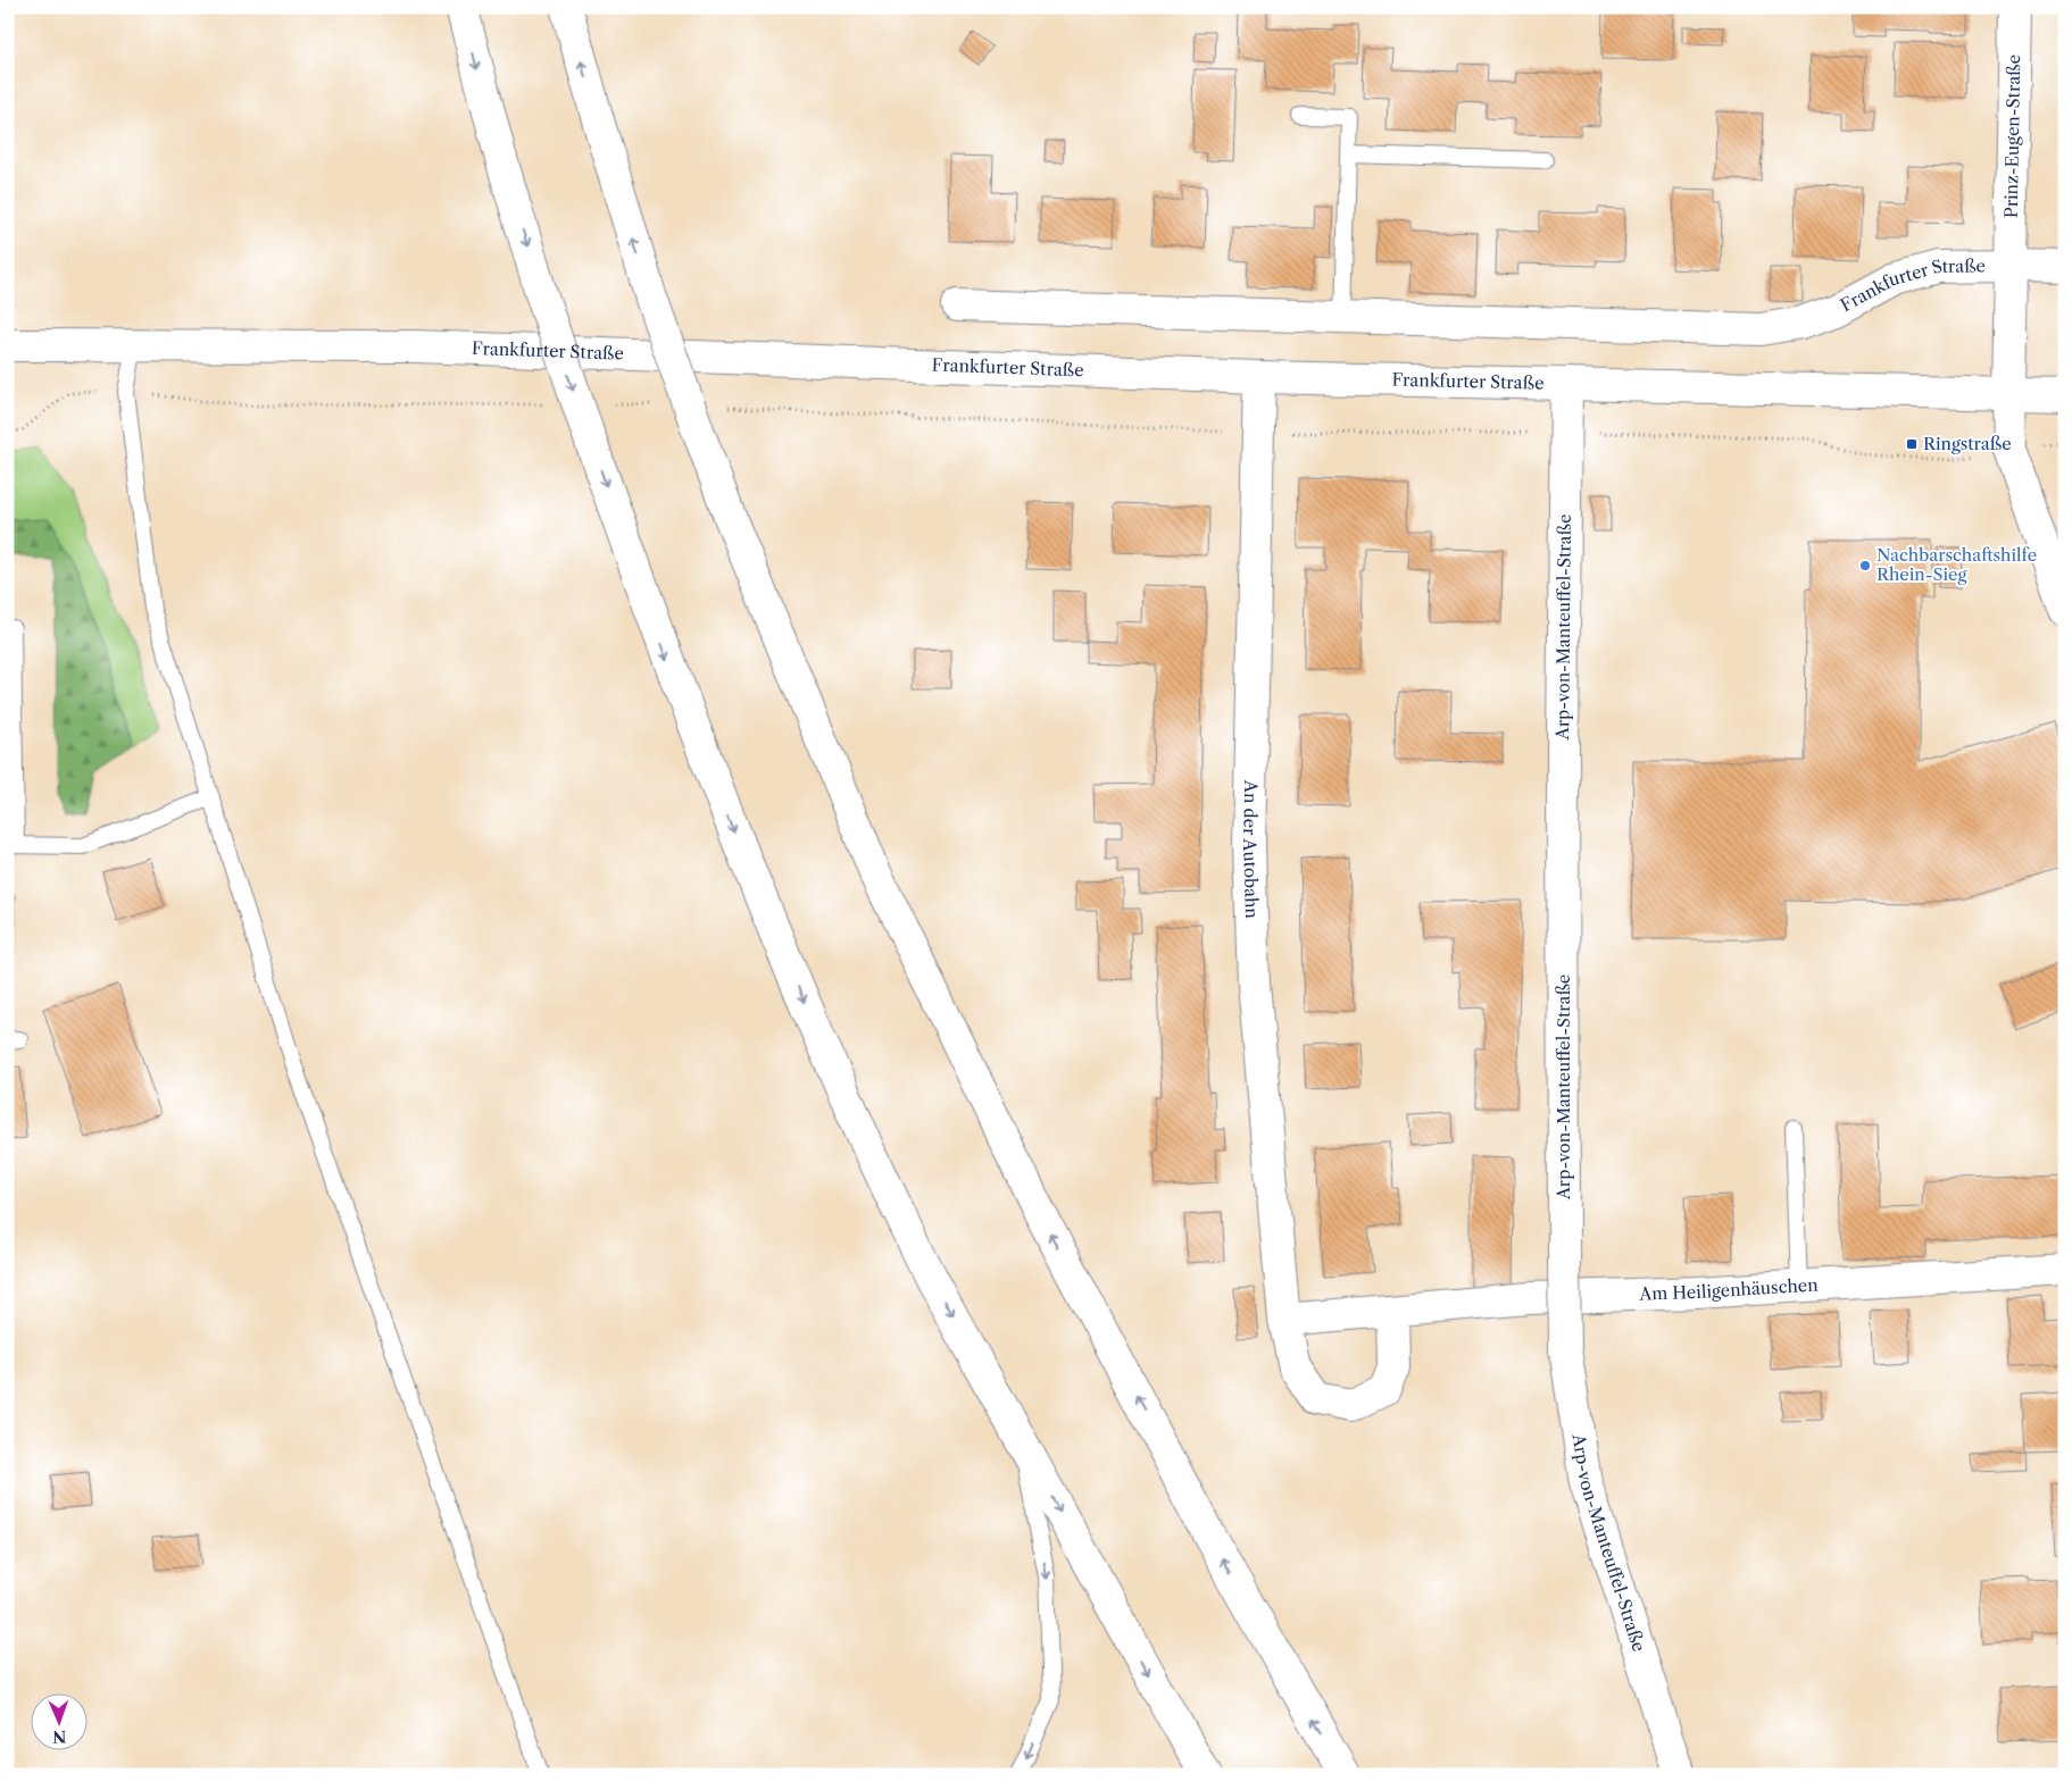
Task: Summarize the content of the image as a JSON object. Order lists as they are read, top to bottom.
{
  "streets": {
    "main road": [
      "Prinz-Eugen-Straße",
      "Frankfurter Straße",
      "Arp-von-Manteuffel-Straße",
      "An der Autobahn",
      "Am Heiligenhäuschen"
    ]
  },
  "crossings": [
    ["Prinz-Eugen-Straße", "Frankfurter Straße"],
    ["Frankfurter Straße", "Arp-von-Manteuffel-Straße"],
    ["Frankfurter Straße", "An der Autobahn"],
    ["An der Autobahn", "Am Heiligenhäuschen"]
  ],
  "places": {
    "transit": ["Ringstraße"],
    "other": ["Nachbarschaftshilfe Rhein-Sieg"]
  },
  "north": "bottom"
}
